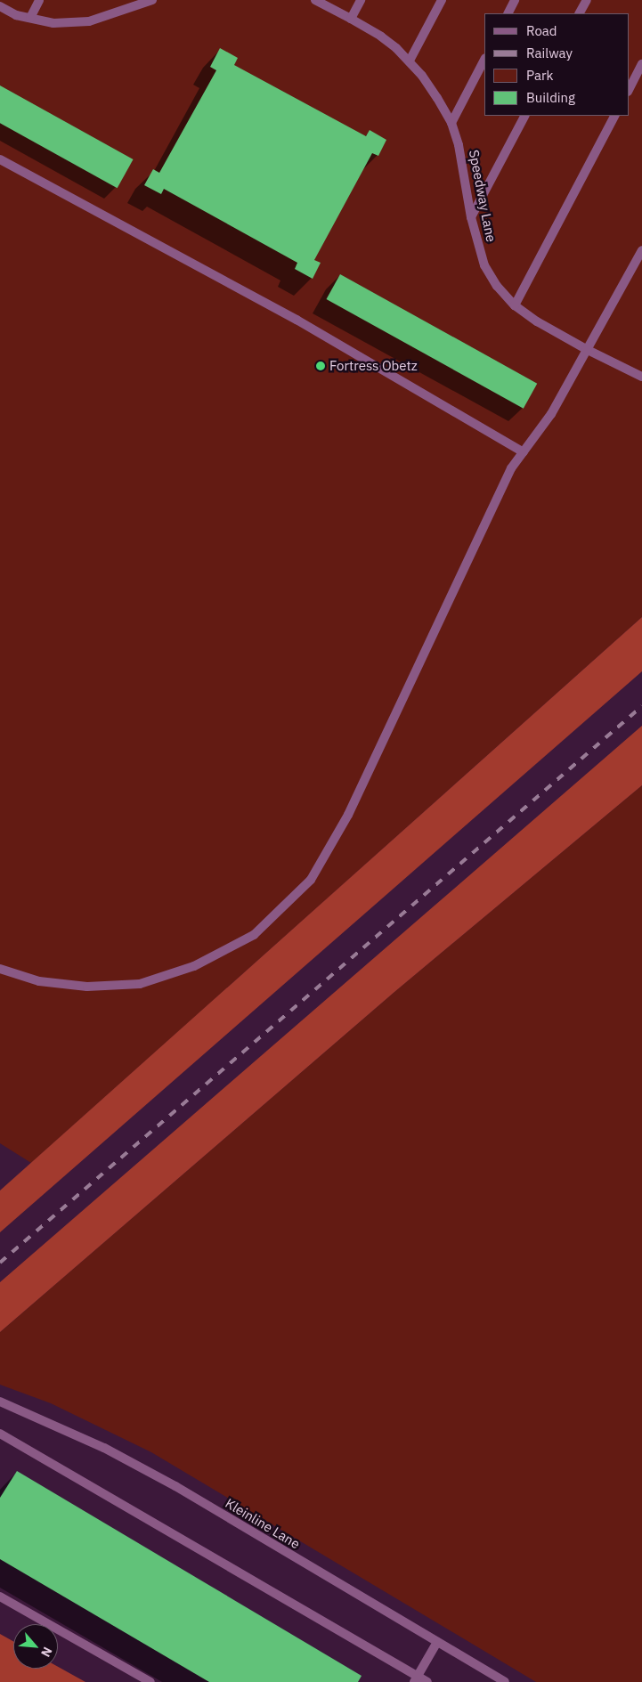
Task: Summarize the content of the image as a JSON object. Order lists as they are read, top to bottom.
{
  "streets": {
    "street": ["Speedway Lane", "Kleinline Lane"]
  },
  "places": ["Fortress Obetz"],
  "legend": [
    "Road",
    "Railway",
    "Park",
    "Building"
  ],
  "north": "bottom right"
}
